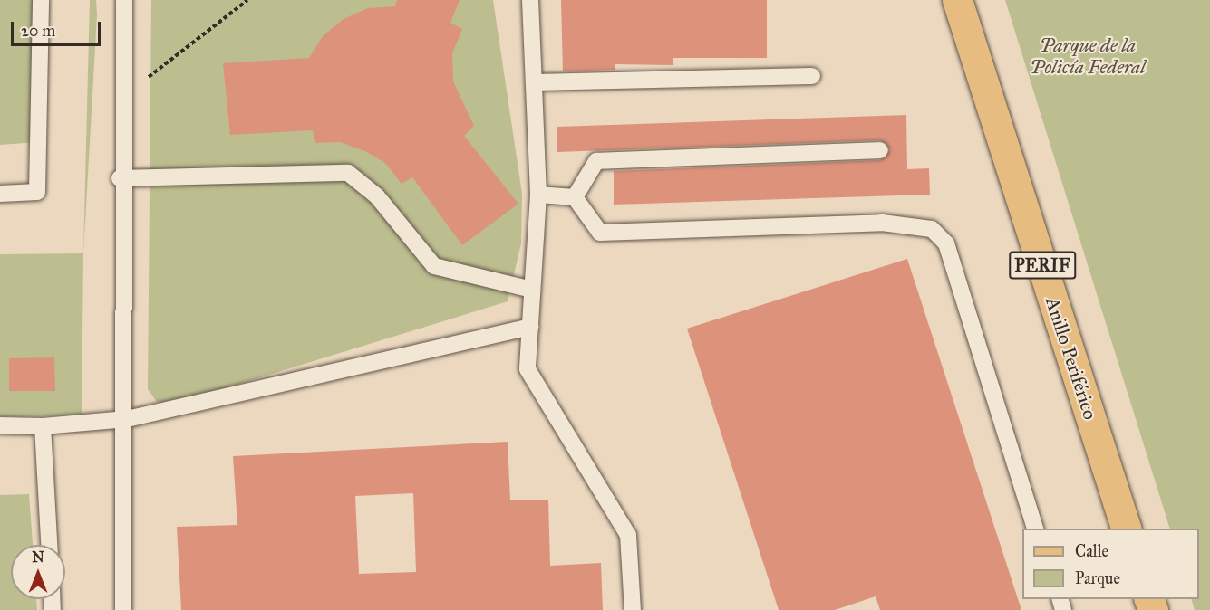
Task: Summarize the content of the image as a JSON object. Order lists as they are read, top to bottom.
{
  "streets": {
    "main road": ["PERIF", "Anillo Periférico"]
  },
  "parks": ["Parque de la Policía Federal"],
  "legend": ["Calle", "Parque"],
  "scale_bar": "20 m",
  "north": "top"
}
